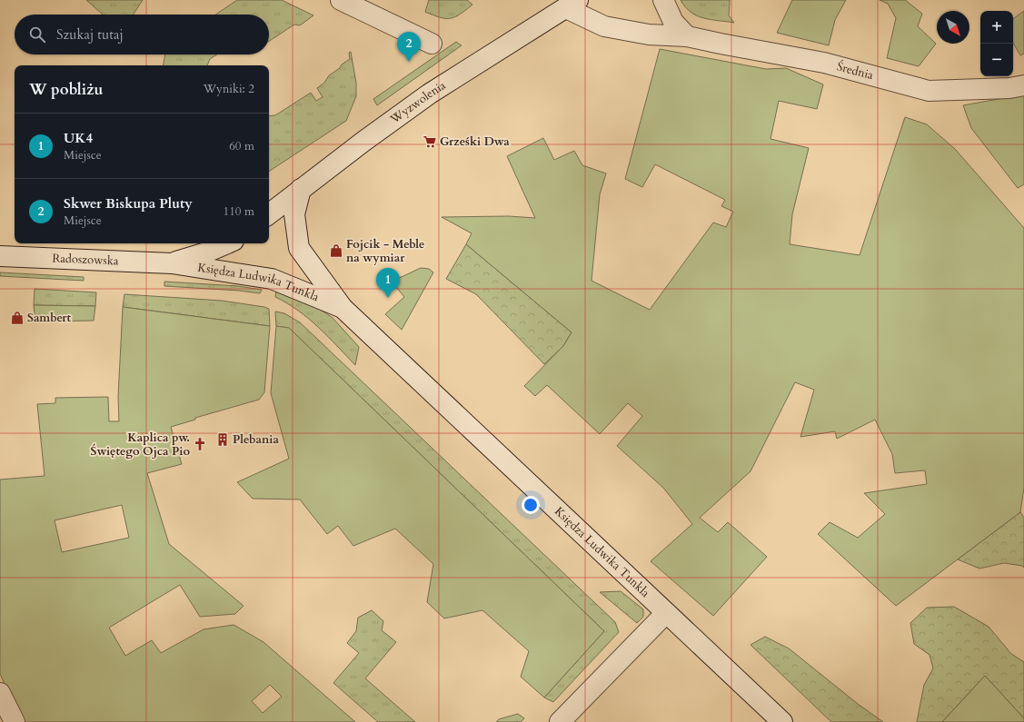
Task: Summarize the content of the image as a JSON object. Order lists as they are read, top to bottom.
{
  "streets": {
    "street": [
      "Średnia",
      "Wyzwolenia",
      "Radoszowska",
      "Księdza Ludwika Tunkla"
    ]
  },
  "crossings": [
    ["Średnia", "Wyzwolenia"],
    ["Wyzwolenia", "Księdza Ludwika Tunkla"],
    ["Radoszowska", "Księdza Ludwika Tunkla"]
  ],
  "places": {
    "supermarket": ["Grześki Dwa"],
    "shop": ["Fojcik - Meble na wymiar", "Sambert"],
    "building": ["Plebania"],
    "church": ["Kaplica pw. Świętego Ojca Pio"]
  },
  "north": "bottom right",
  "page": {
    "map_buttons": ["+", "−"],
    "search": "Szukaj tutaj",
    "pins": ["2", "1"],
    "heading": ["W pobliżu", "Wyniki: 2"],
    "list": [
      {
        "mark": "1",
        "name": "UK4",
        "note": "Miejsce",
        "value": "60 m"
      },
      {
        "mark": "2",
        "name": "Skwer Biskupa Pluty",
        "note": "Miejsce",
        "value": "110 m"
      }
    ]
  }
}
